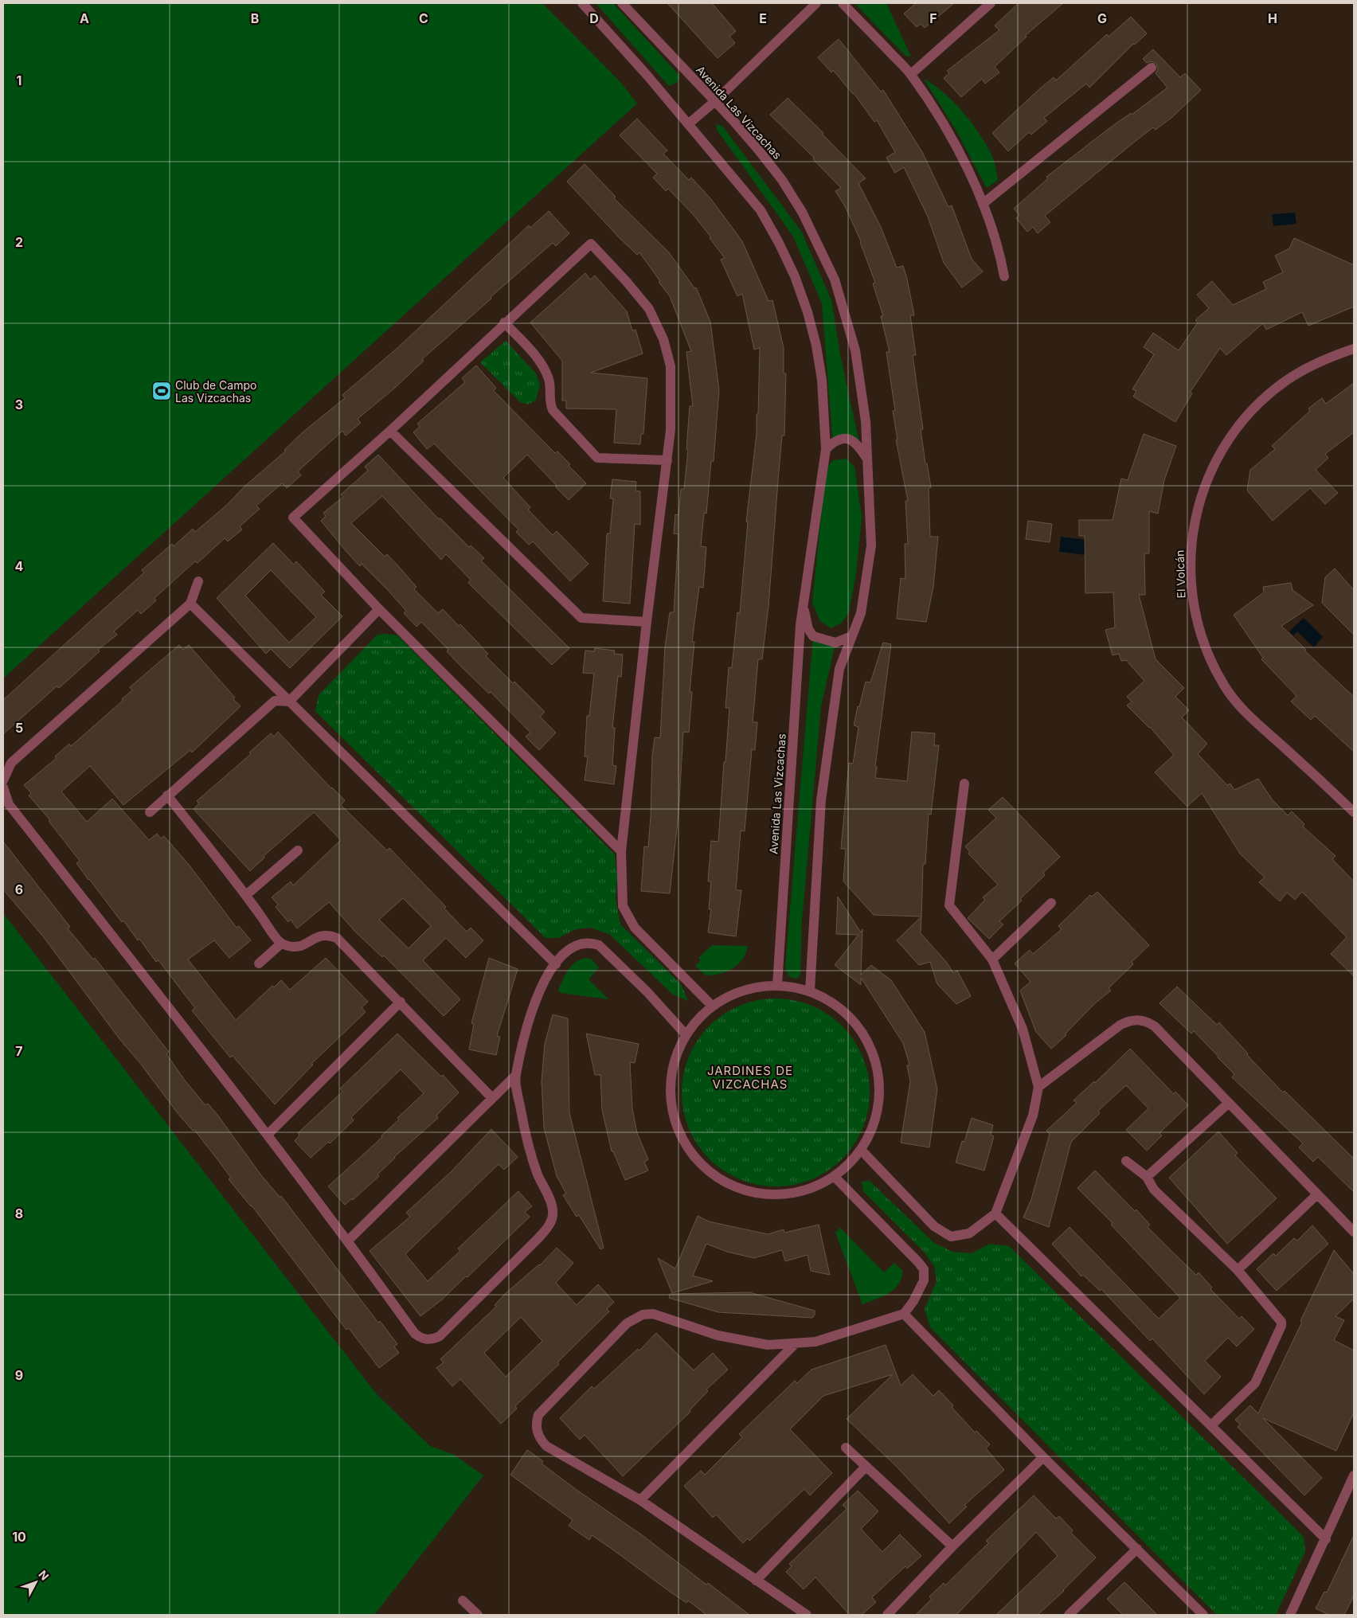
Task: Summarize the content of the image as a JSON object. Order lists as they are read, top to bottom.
{
  "streets": {
    "street": ["Avenida Las Vizcachas", "El Volcán"]
  },
  "districts": ["JARDINES DE VIZCACHAS"],
  "places": {
    "sports": ["Club de Campo Las Vizcachas"]
  },
  "north": "top right",
  "grid": {
    "columns": [
      "A",
      "B",
      "C",
      "D",
      "E",
      "F",
      "G",
      "H"
    ],
    "rows": [
      "1",
      "2",
      "3",
      "4",
      "5",
      "6",
      "7",
      "8",
      "9",
      "10"
    ]
  }
}
